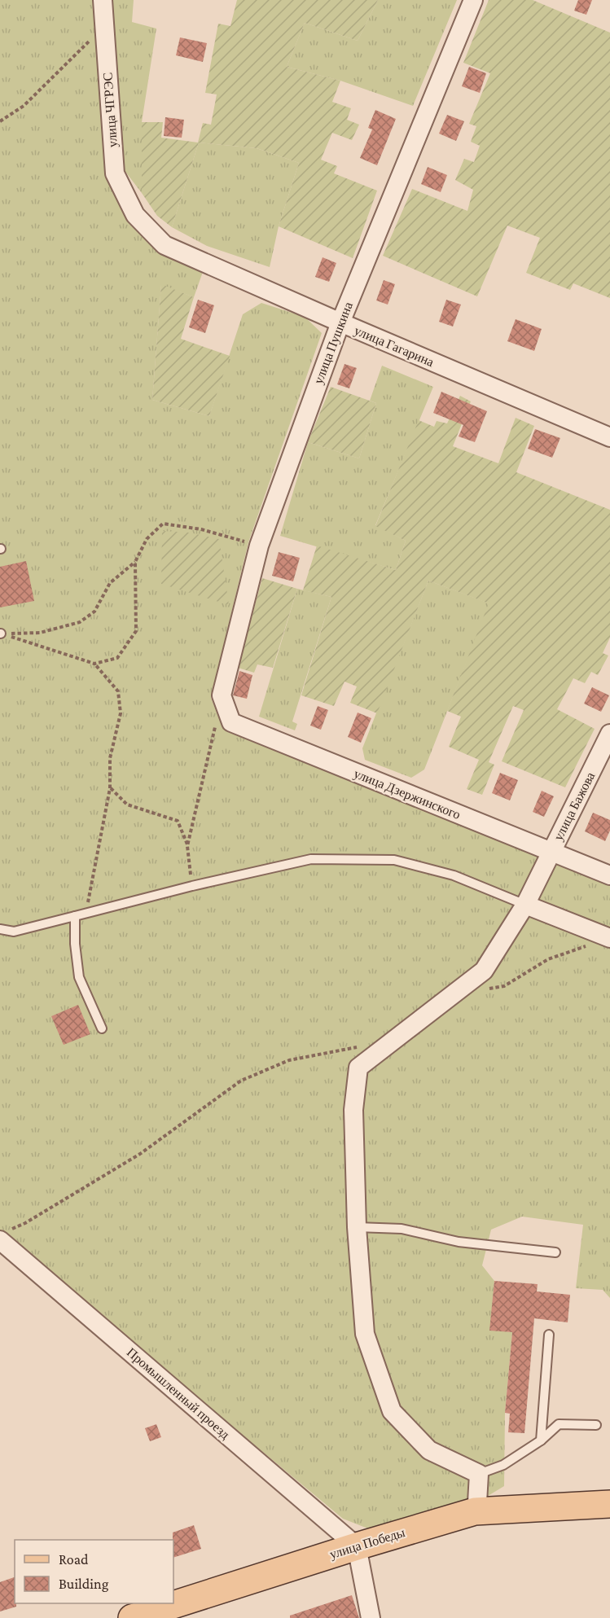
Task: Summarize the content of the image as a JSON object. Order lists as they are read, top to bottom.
{
  "streets": {
    "main road": ["улица Победы"],
    "street": [
      "улица ЧГРЭС",
      "улица Пушкина",
      "улица Гагарина",
      "улица Дзержинского",
      "улица Бажова",
      "Промышленный проезд"
    ]
  },
  "crossings": [
    ["улица ЧГРЭС", "улица Гагарина"],
    ["улица Пушкина", "улица Гагарина"],
    ["улица Пушкина", "улица Дзержинского"],
    ["улица Дзержинского", "улица Бажова"],
    ["Промышленный проезд", "улица Победы"]
  ],
  "legend": ["Road", "Building"]
}
